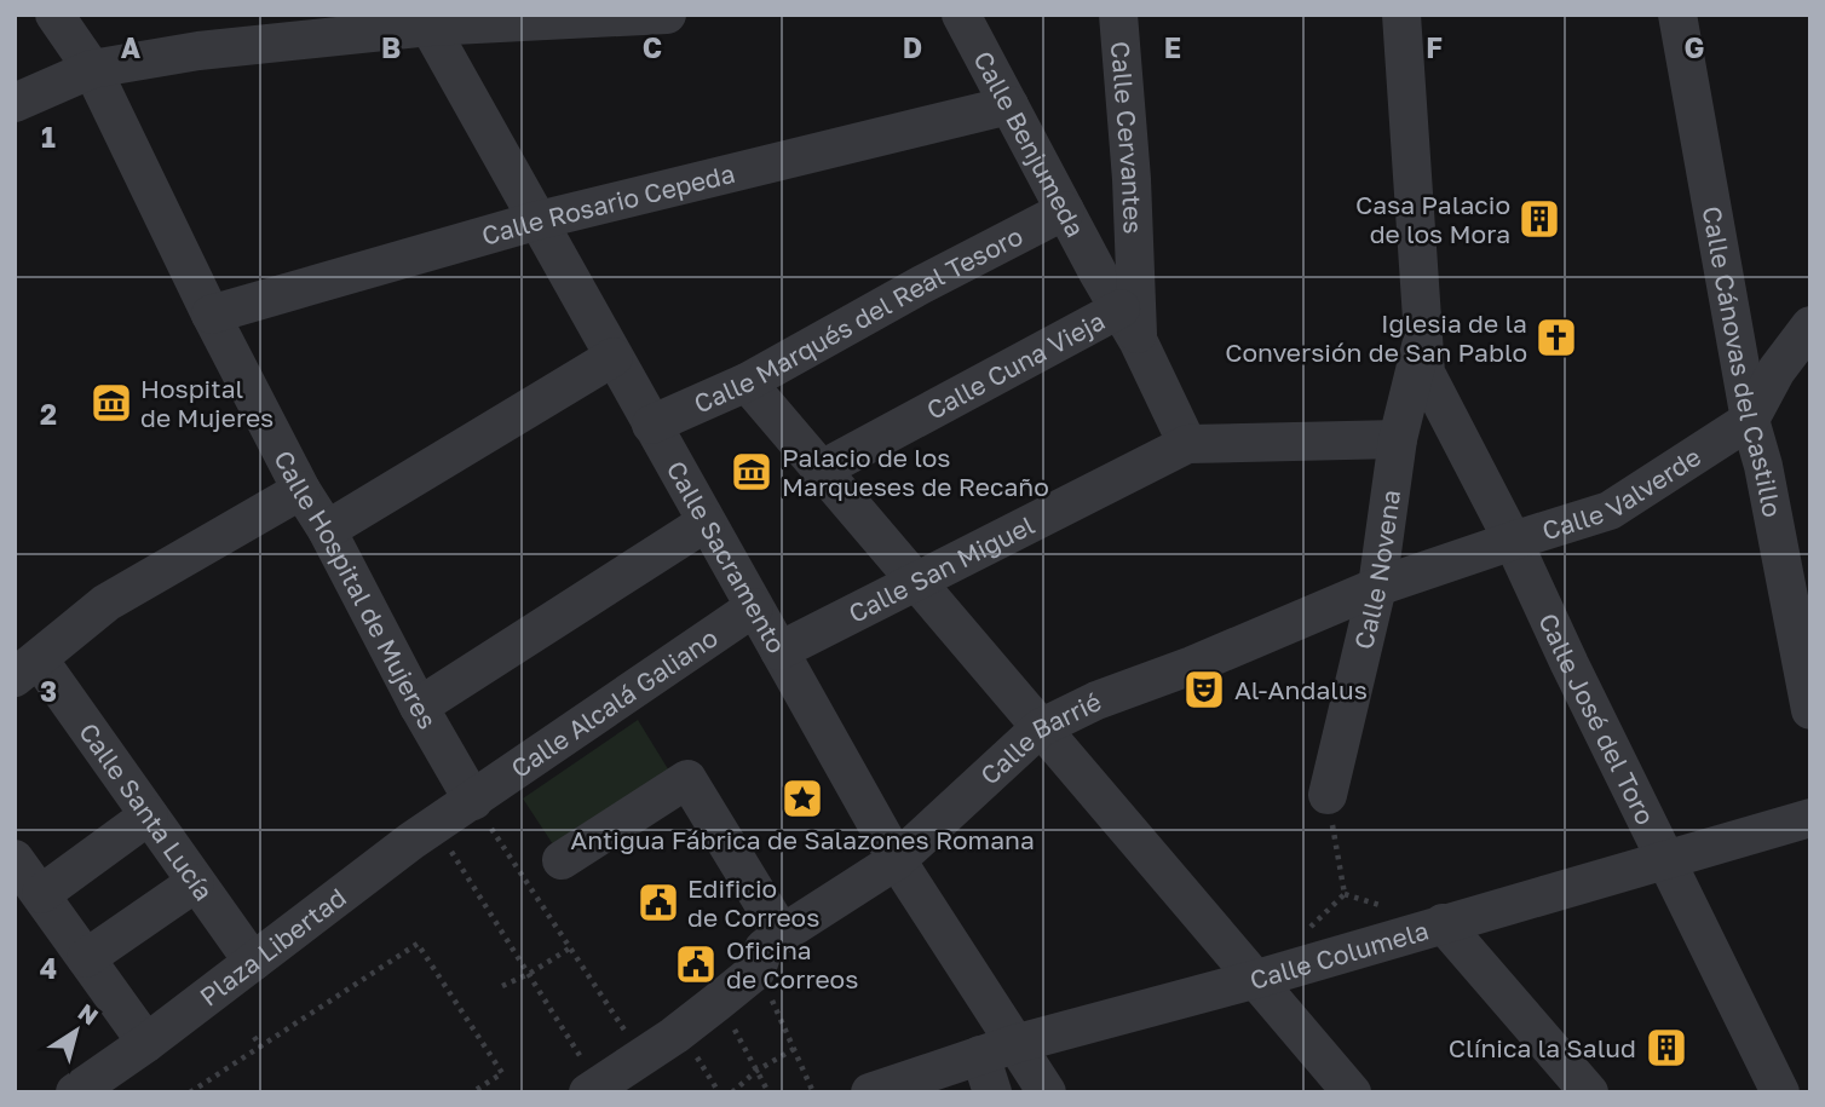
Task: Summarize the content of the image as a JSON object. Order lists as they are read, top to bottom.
{
  "streets": {
    "street": [
      "Calle Cervantes",
      "Calle Benjumeda",
      "Calle Rosario Cepeda",
      "Calle Marqués del Real Tesoro",
      "Calle Cánovas del Castillo",
      "Calle Cuna Vieja",
      "Calle Valverde",
      "Calle Sacramento",
      "Calle San Miguel",
      "Calle Novena",
      "Calle Hospital de Mujeres",
      "Calle Alcalá Galiano",
      "Calle José del Toro",
      "Calle Barrié",
      "Calle Santa Lucía",
      "Plaza Libertad",
      "Calle Columela"
    ]
  },
  "crossings": [
    ["Calle Cervantes", "Calle Benjumeda"],
    ["Calle Benjumeda", "Calle Rosario Cepeda"],
    ["Calle Benjumeda", "Calle Marqués del Real Tesoro"],
    ["Calle Benjumeda", "Calle Cuna Vieja"],
    ["Calle Benjumeda", "Calle San Miguel"],
    ["Calle Rosario Cepeda", "Calle Sacramento"],
    ["Calle Rosario Cepeda", "Calle Hospital de Mujeres"],
    ["Calle Marqués del Real Tesoro", "Calle Sacramento"],
    ["Calle Cánovas del Castillo", "Calle Valverde"],
    ["Calle Valverde", "Calle Novena"],
    ["Calle Valverde", "Calle José del Toro"],
    ["Calle Valverde", "Calle Barrié"],
    ["Calle Sacramento", "Calle San Miguel"],
    ["Calle Sacramento", "Calle Alcalá Galiano"],
    ["Calle Sacramento", "Calle Barrié"],
    ["Calle Sacramento", "Calle Columela"],
    ["Calle San Miguel", "Calle Novena"],
    ["Calle Novena", "Calle José del Toro"],
    ["Calle Novena", "Calle Barrié"],
    ["Calle Hospital de Mujeres", "Calle Alcalá Galiano"],
    ["Calle Hospital de Mujeres", "Plaza Libertad"],
    ["Calle Alcalá Galiano", "Plaza Libertad"],
    ["Calle José del Toro", "Calle Columela"],
    ["Calle Santa Lucía", "Plaza Libertad"]
  ],
  "places": {
    "building": ["Casa Palacio de los Mora", "Clínica la Salud"],
    "church": ["Iglesia de la Conversión de San Pablo"],
    "museum": ["Hospital de Mujeres", "Palacio de los Marqueses de Recaño"],
    "theatre": ["Al-Andalus"],
    "place": ["Antigua Fábrica de Salazones Romana"],
    "public building": ["Edificio de Correos", "Oficina de Correos"]
  },
  "north": "top right",
  "grid": {
    "columns": [
      "A",
      "B",
      "C",
      "D",
      "E",
      "F",
      "G"
    ],
    "rows": [
      "1",
      "2",
      "3",
      "4"
    ]
  }
}
